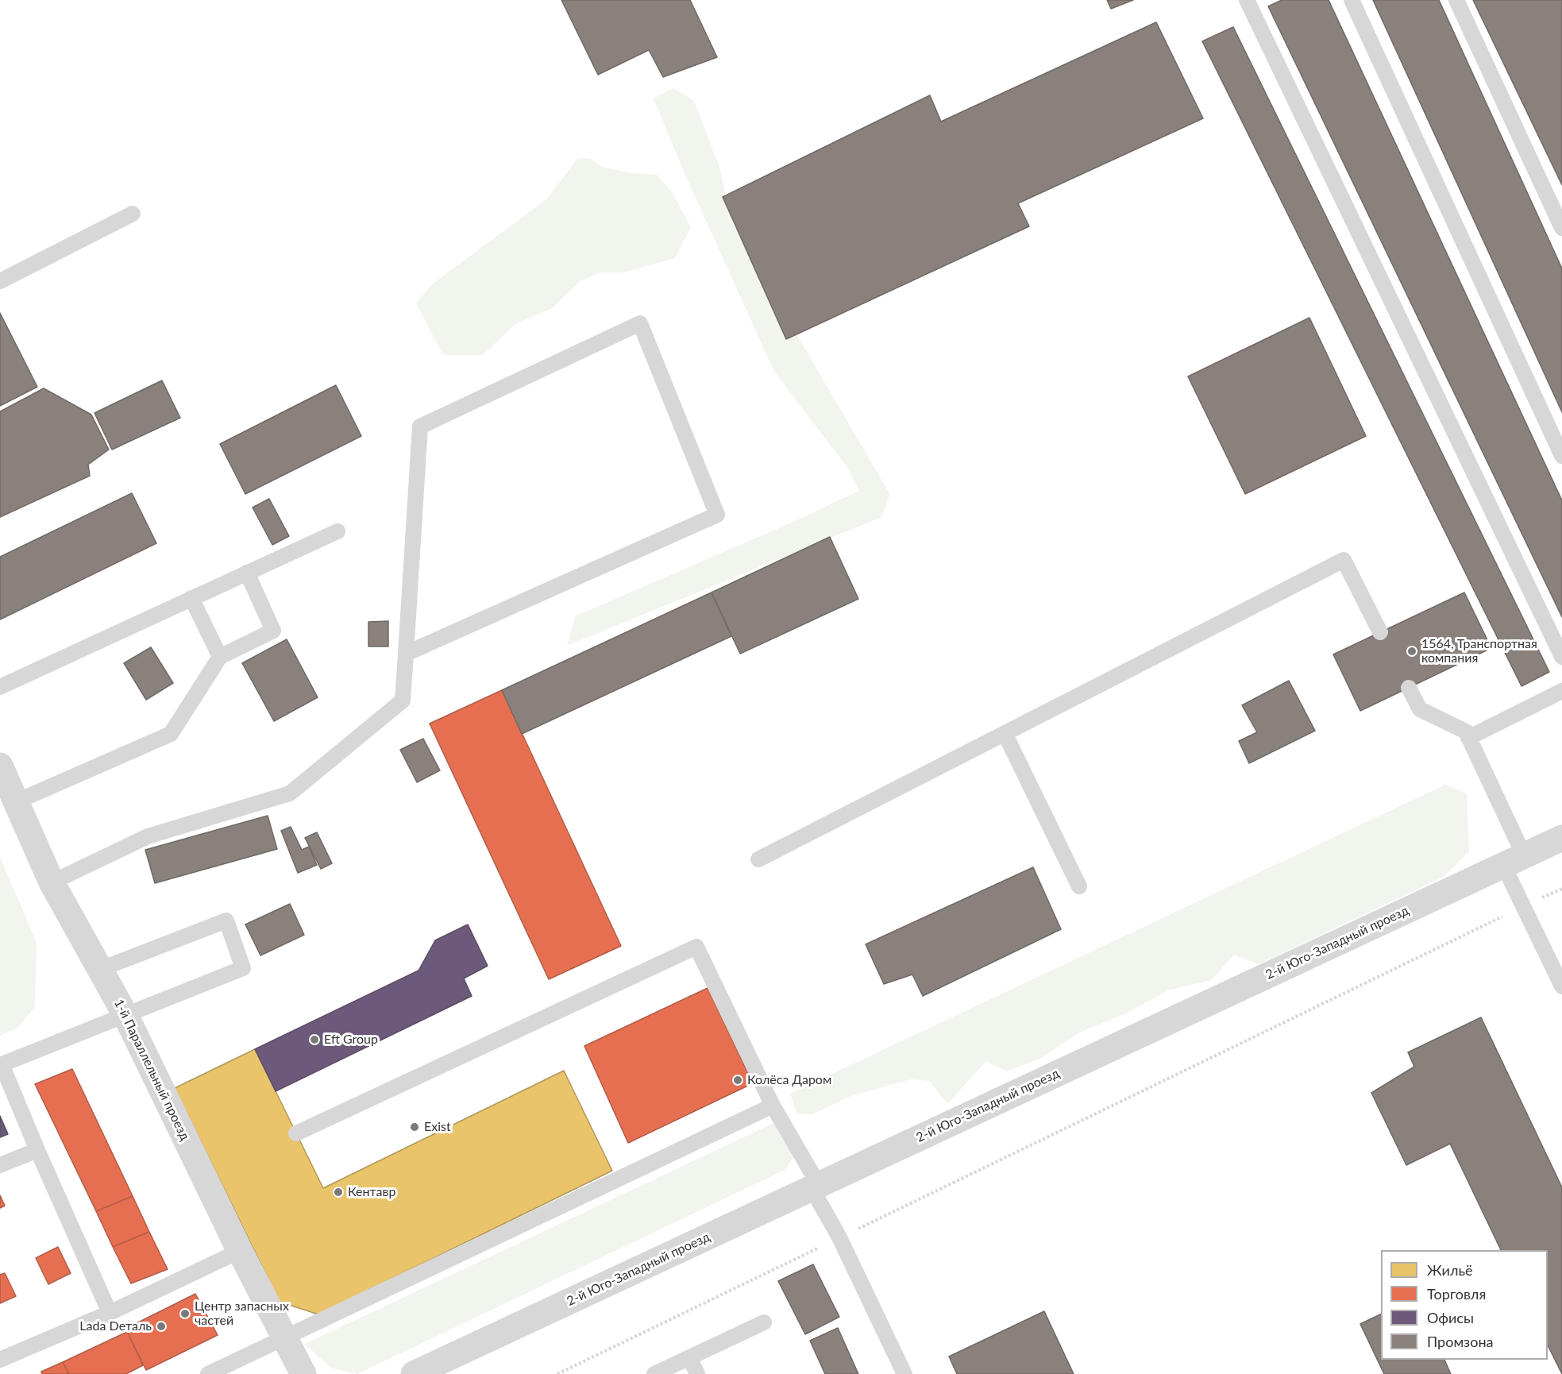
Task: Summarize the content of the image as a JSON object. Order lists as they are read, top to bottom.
{
  "streets": {
    "street": ["2-й Юго-Западный проезд", "1-й Параллельный проезд"]
  },
  "places": [
    "1564, Транспортная компания",
    "Eft Group",
    "Колёса Даром",
    "Exist",
    "Кентавр",
    "Центр запасных частей",
    "Lada Dеталь"
  ],
  "legend": [
    "Жильё",
    "Торговля",
    "Офисы",
    "Промзона"
  ]
}
